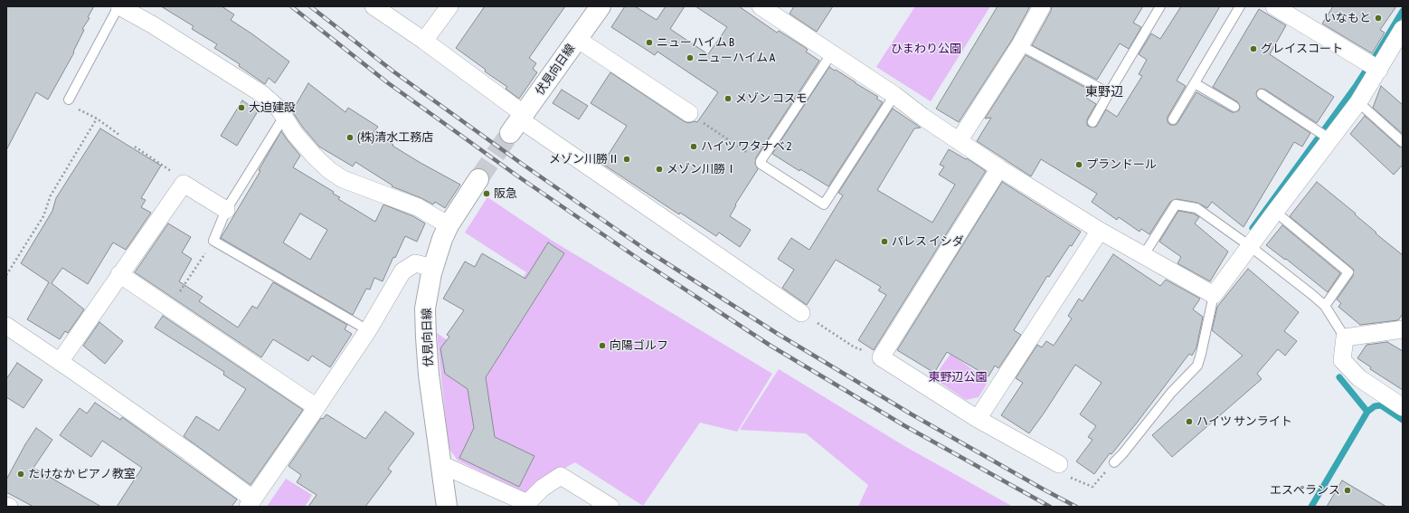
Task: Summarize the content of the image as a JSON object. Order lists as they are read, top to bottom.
{
  "streets": {
    "main road": ["伏見向日線"]
  },
  "districts": ["東野辺"],
  "parks": ["ひまわり公園", "東野辺公園"],
  "places": [
    "いなもと",
    "ニューハイム B",
    "グレイスコート",
    "ニューハイム A",
    "メゾン コスモ",
    "大迫建設",
    "(株)清水工務店",
    "ハイツ ワタナベ 2",
    "メゾン川勝Ⅱ",
    "プランドール",
    "メゾン川勝Ⅰ",
    "阪急",
    "パレス イシダ",
    "向陽ゴルフ",
    "ハイツ サンライト",
    "たけなか ピアノ教室",
    "エスぺランス"
  ]
}
